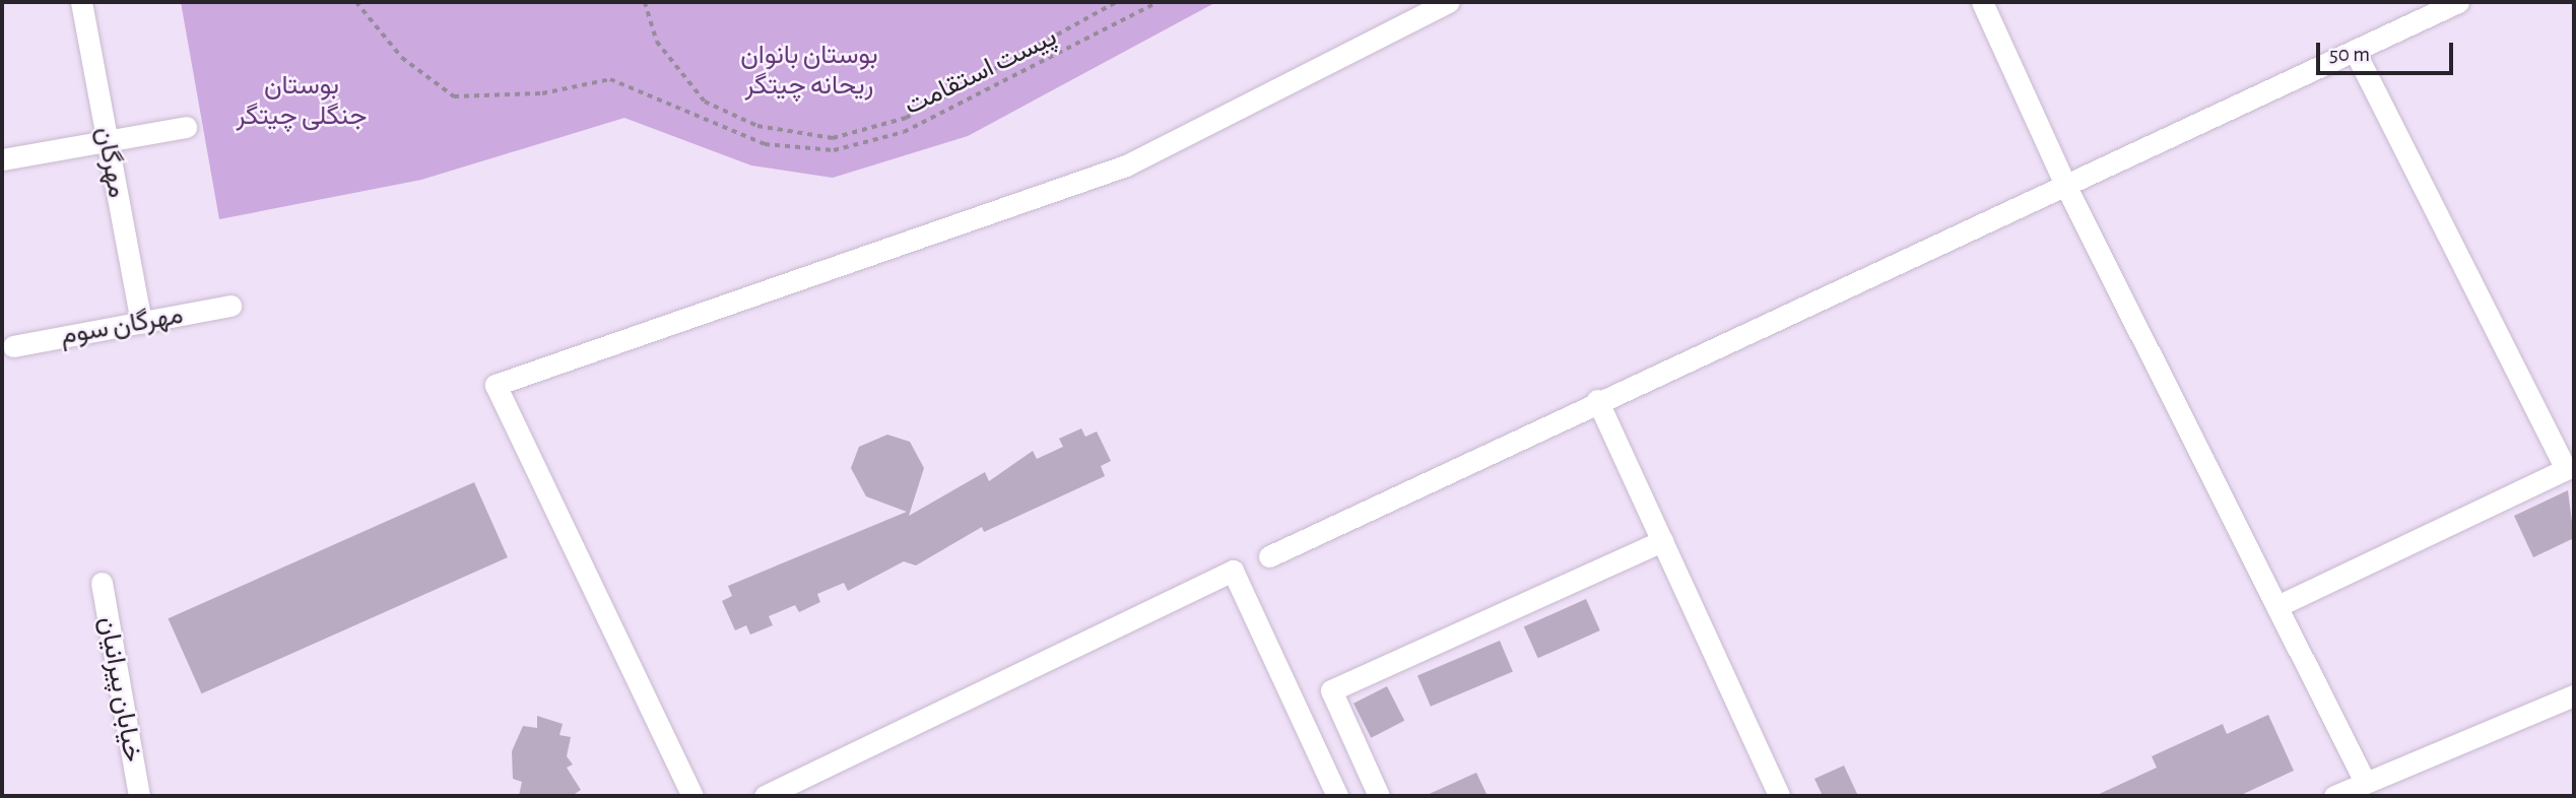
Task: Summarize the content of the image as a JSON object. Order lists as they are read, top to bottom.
{
  "streets": {
    "street": ["مهرگان", "مهرگان سوم", "خیابان پیرانیان"],
    "path": ["پیست استقامت"]
  },
  "crossings": [
    ["مهرگان", "مهرگان سوم"]
  ],
  "parks": ["بوستان بانوان ریحانه چیتگر", "بوستان جنگلی چیتگر"],
  "scale_bar": "50 m"
}
